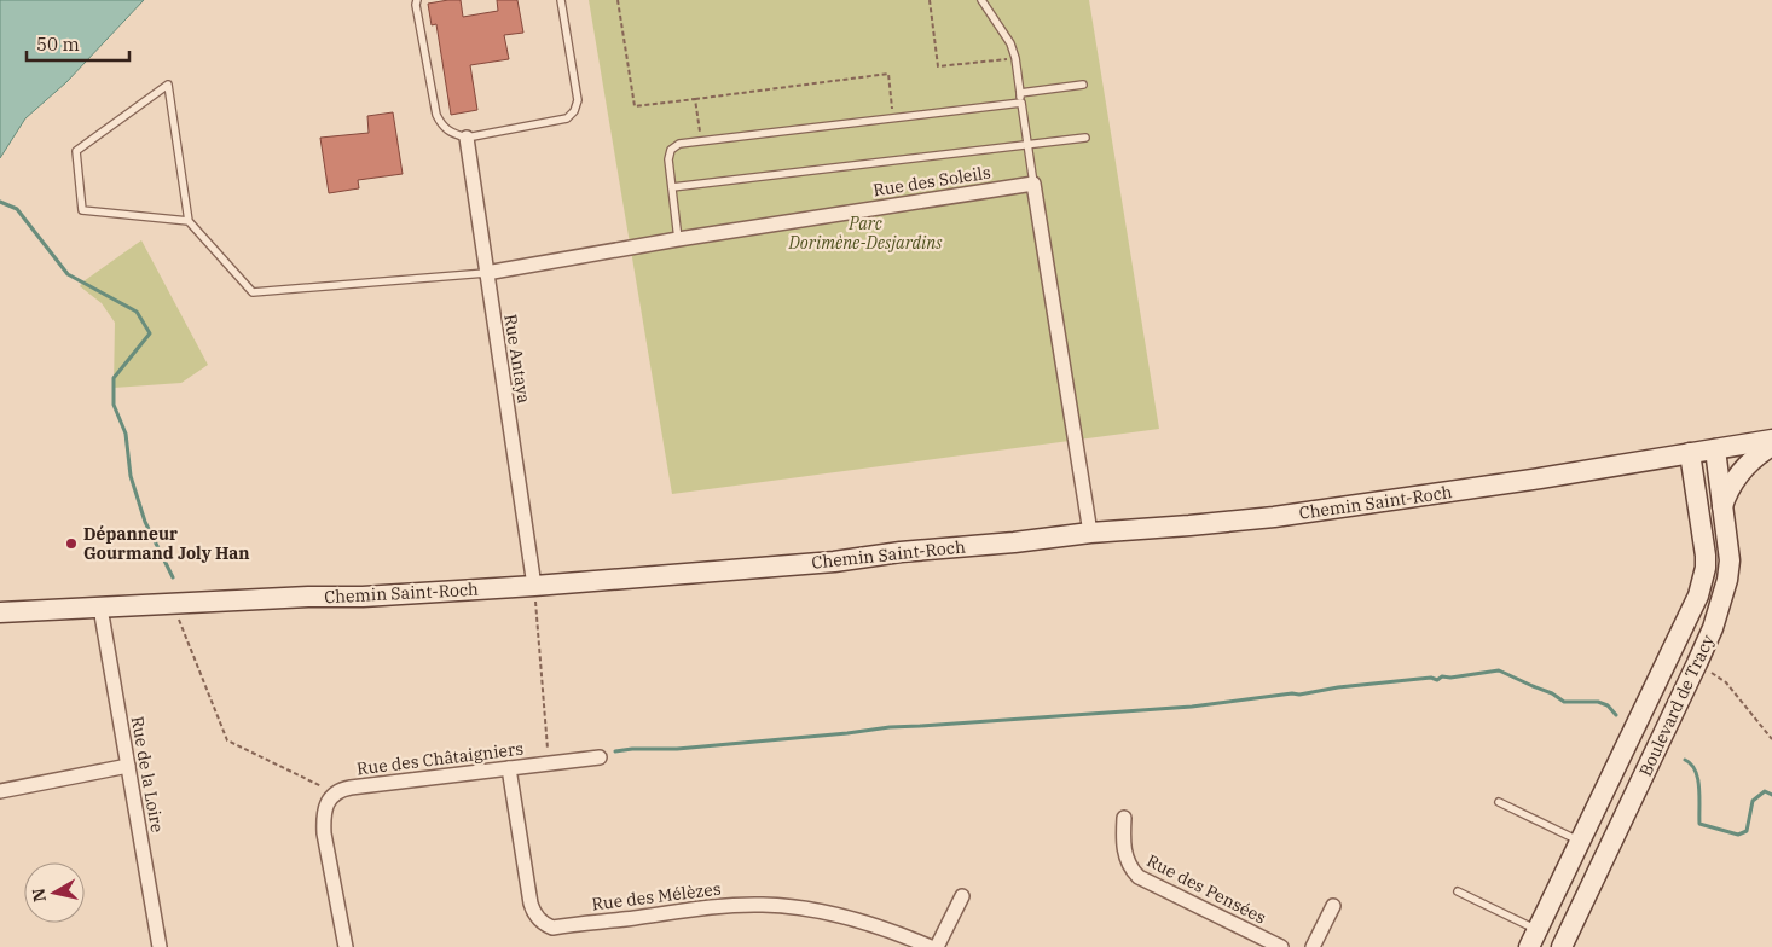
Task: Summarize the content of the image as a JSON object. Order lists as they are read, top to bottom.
{
  "streets": {
    "main road": ["Chemin Saint-Roch", "Boulevard de Tracy"],
    "street": [
      "Rue des Soleils",
      "Rue Antaya",
      "Rue des Châtaigniers",
      "Rue de la Loire",
      "Rue des Pensées",
      "Rue des Mélèzes"
    ]
  },
  "crossings": [
    ["Rue des Soleils", "Rue Antaya"],
    ["Rue Antaya", "Chemin Saint-Roch"],
    ["Chemin Saint-Roch", "Boulevard de Tracy"],
    ["Chemin Saint-Roch", "Rue de la Loire"],
    ["Rue des Châtaigniers", "Rue des Mélèzes"]
  ],
  "parks": ["Parc Dorimène-Desjardins"],
  "places": ["Dépanneur Gourmand Joly Han"],
  "scale_bar": "50 m",
  "north": "left"
}
